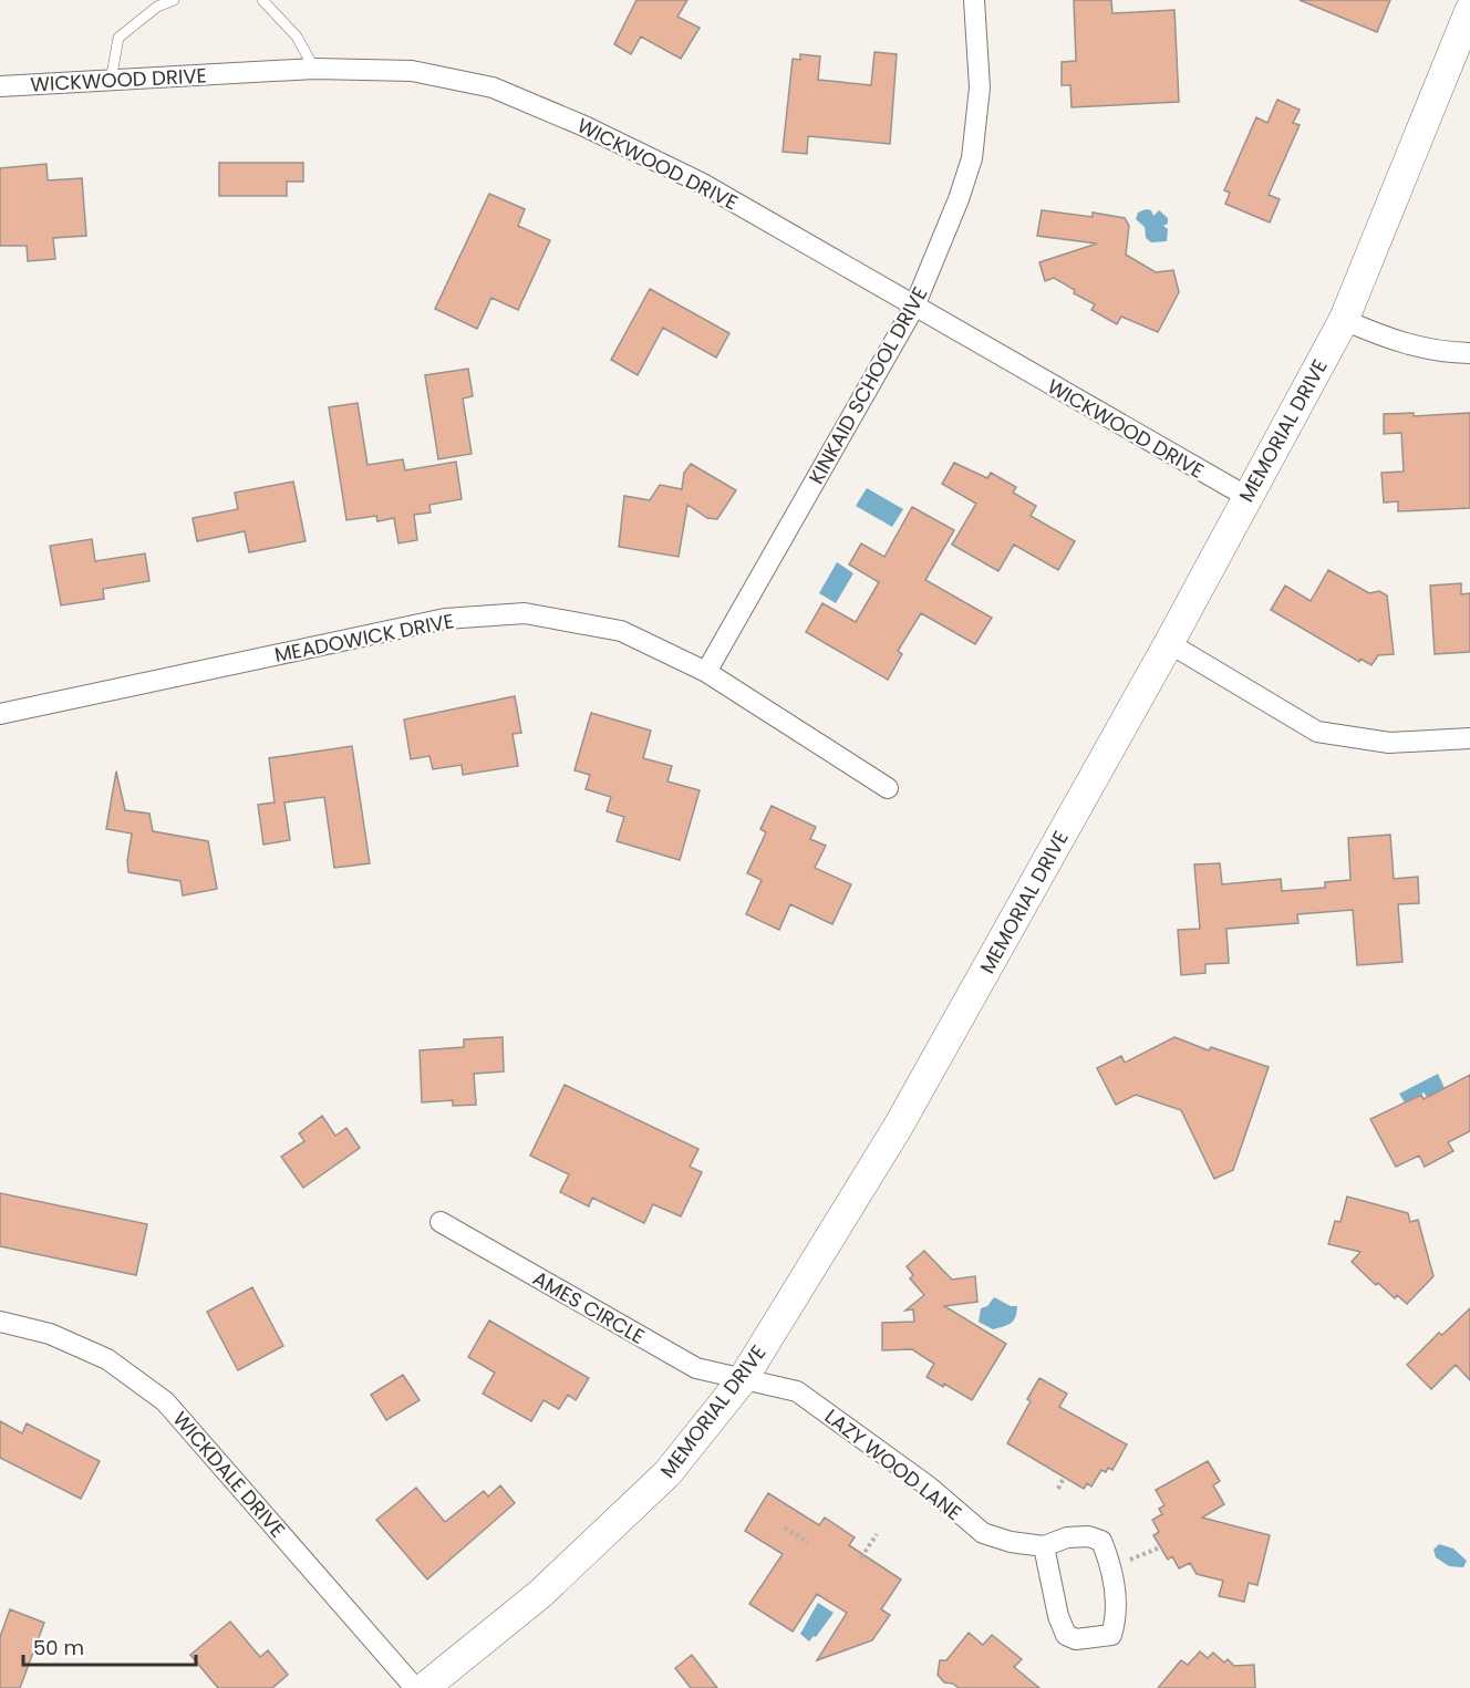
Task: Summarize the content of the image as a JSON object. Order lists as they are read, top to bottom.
{
  "streets": {
    "street": [
      "WICKWOOD DRIVE",
      "KINKAID SCHOOL DRIVE",
      "MEMORIAL DRIVE",
      "MEADOWICK DRIVE",
      "AMES CIRCLE",
      "LAZY WOOD LANE",
      "WICKDALE DRIVE"
    ]
  },
  "crossings": [
    ["WICKWOOD DRIVE", "KINKAID SCHOOL DRIVE"],
    ["WICKWOOD DRIVE", "MEMORIAL DRIVE"],
    ["KINKAID SCHOOL DRIVE", "MEADOWICK DRIVE"],
    ["MEMORIAL DRIVE", "AMES CIRCLE"],
    ["MEMORIAL DRIVE", "LAZY WOOD LANE"],
    ["AMES CIRCLE", "LAZY WOOD LANE"]
  ],
  "scale_bar": "50 m"
}
